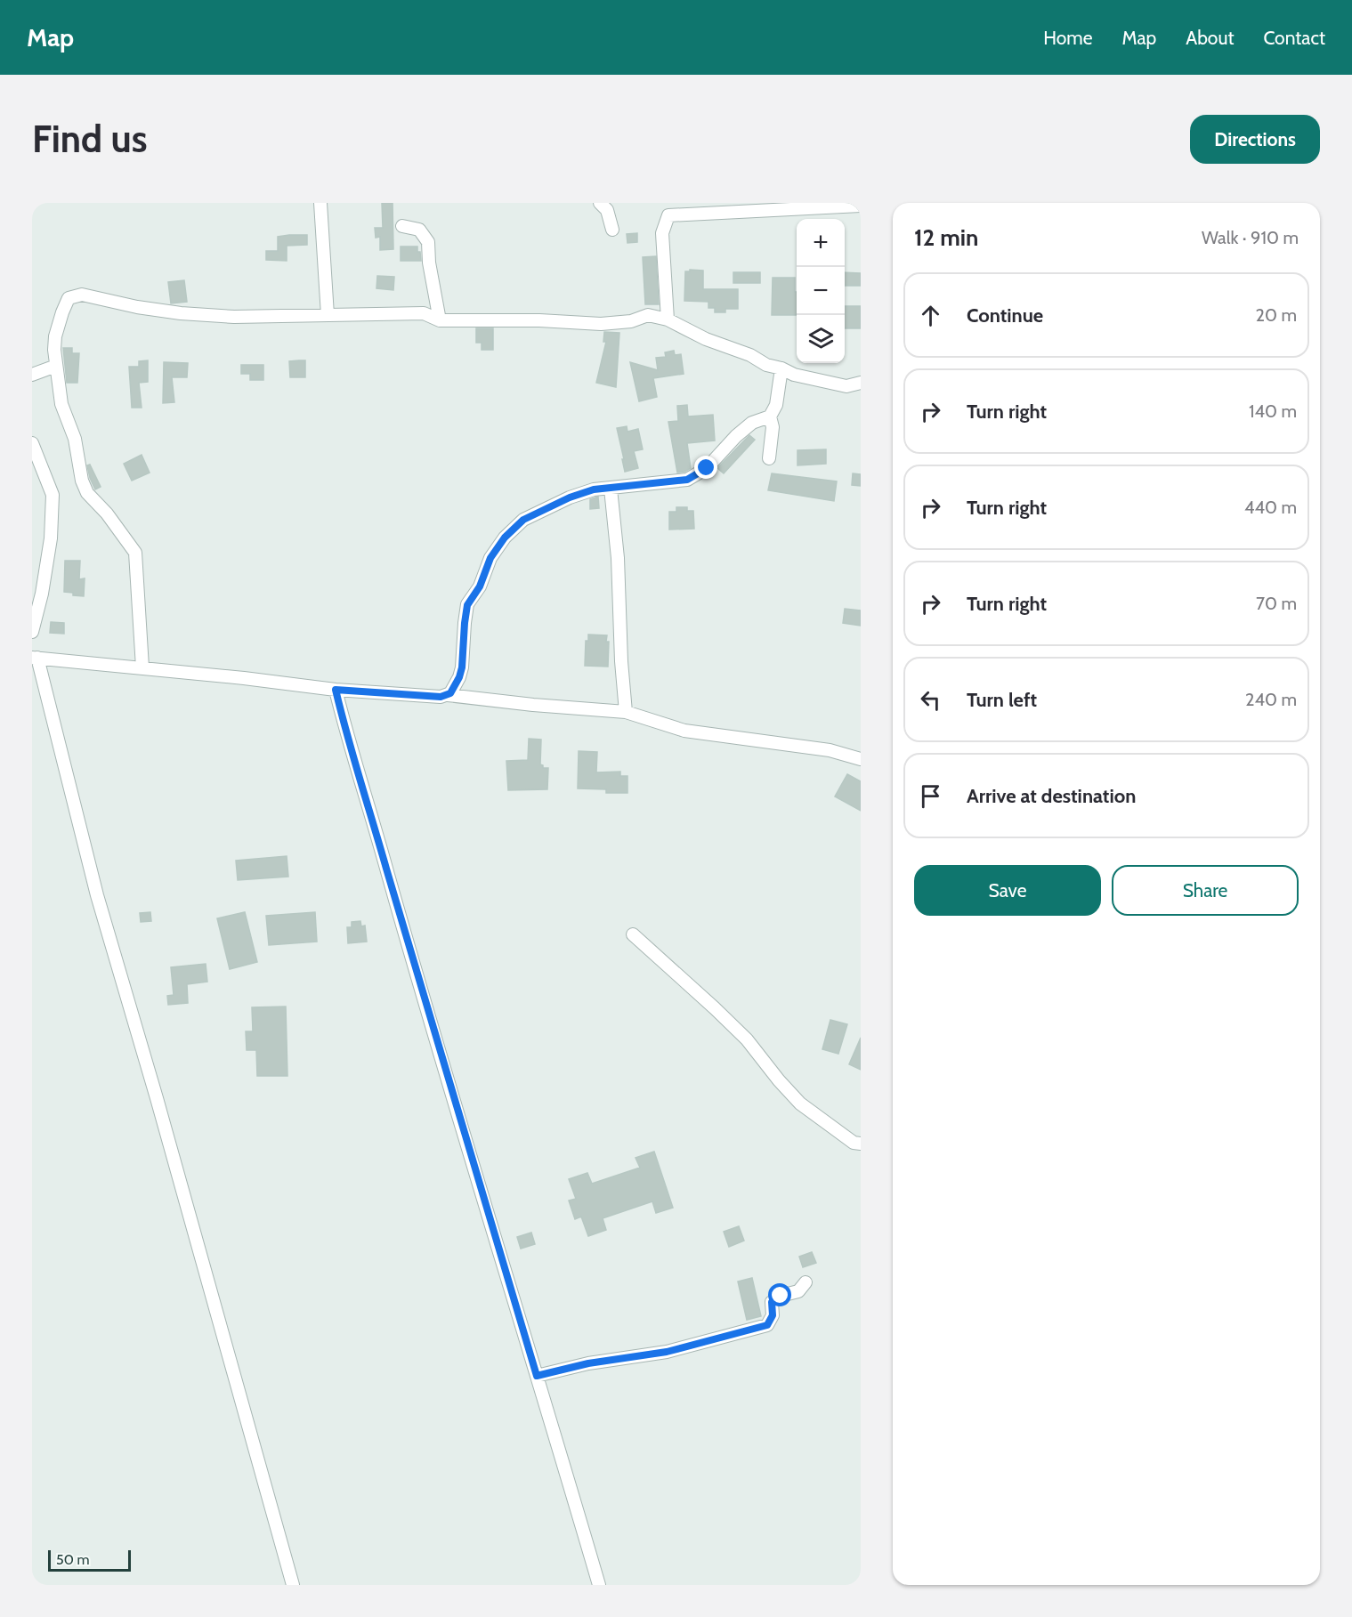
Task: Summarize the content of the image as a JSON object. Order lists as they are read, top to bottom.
{
  "scale_bar": "50 m",
  "page": {
    "header": "Map",
    "nav": [
      "Home",
      "Map",
      "About",
      "Contact"
    ],
    "buttons": [
      "Directions",
      ["Save", "Share"]
    ],
    "title": "Find us",
    "heading": ["12 min", "Walk · 910 m"],
    "map_buttons": ["+", "−"],
    "list": [
      ["Continue", "20 m"],
      ["Turn right", "140 m"],
      ["Turn right", "440 m"],
      ["Turn right", "70 m"],
      ["Turn left", "240 m"],
      "Arrive at destination"
    ],
    "scale": "50 m"
  }
}
